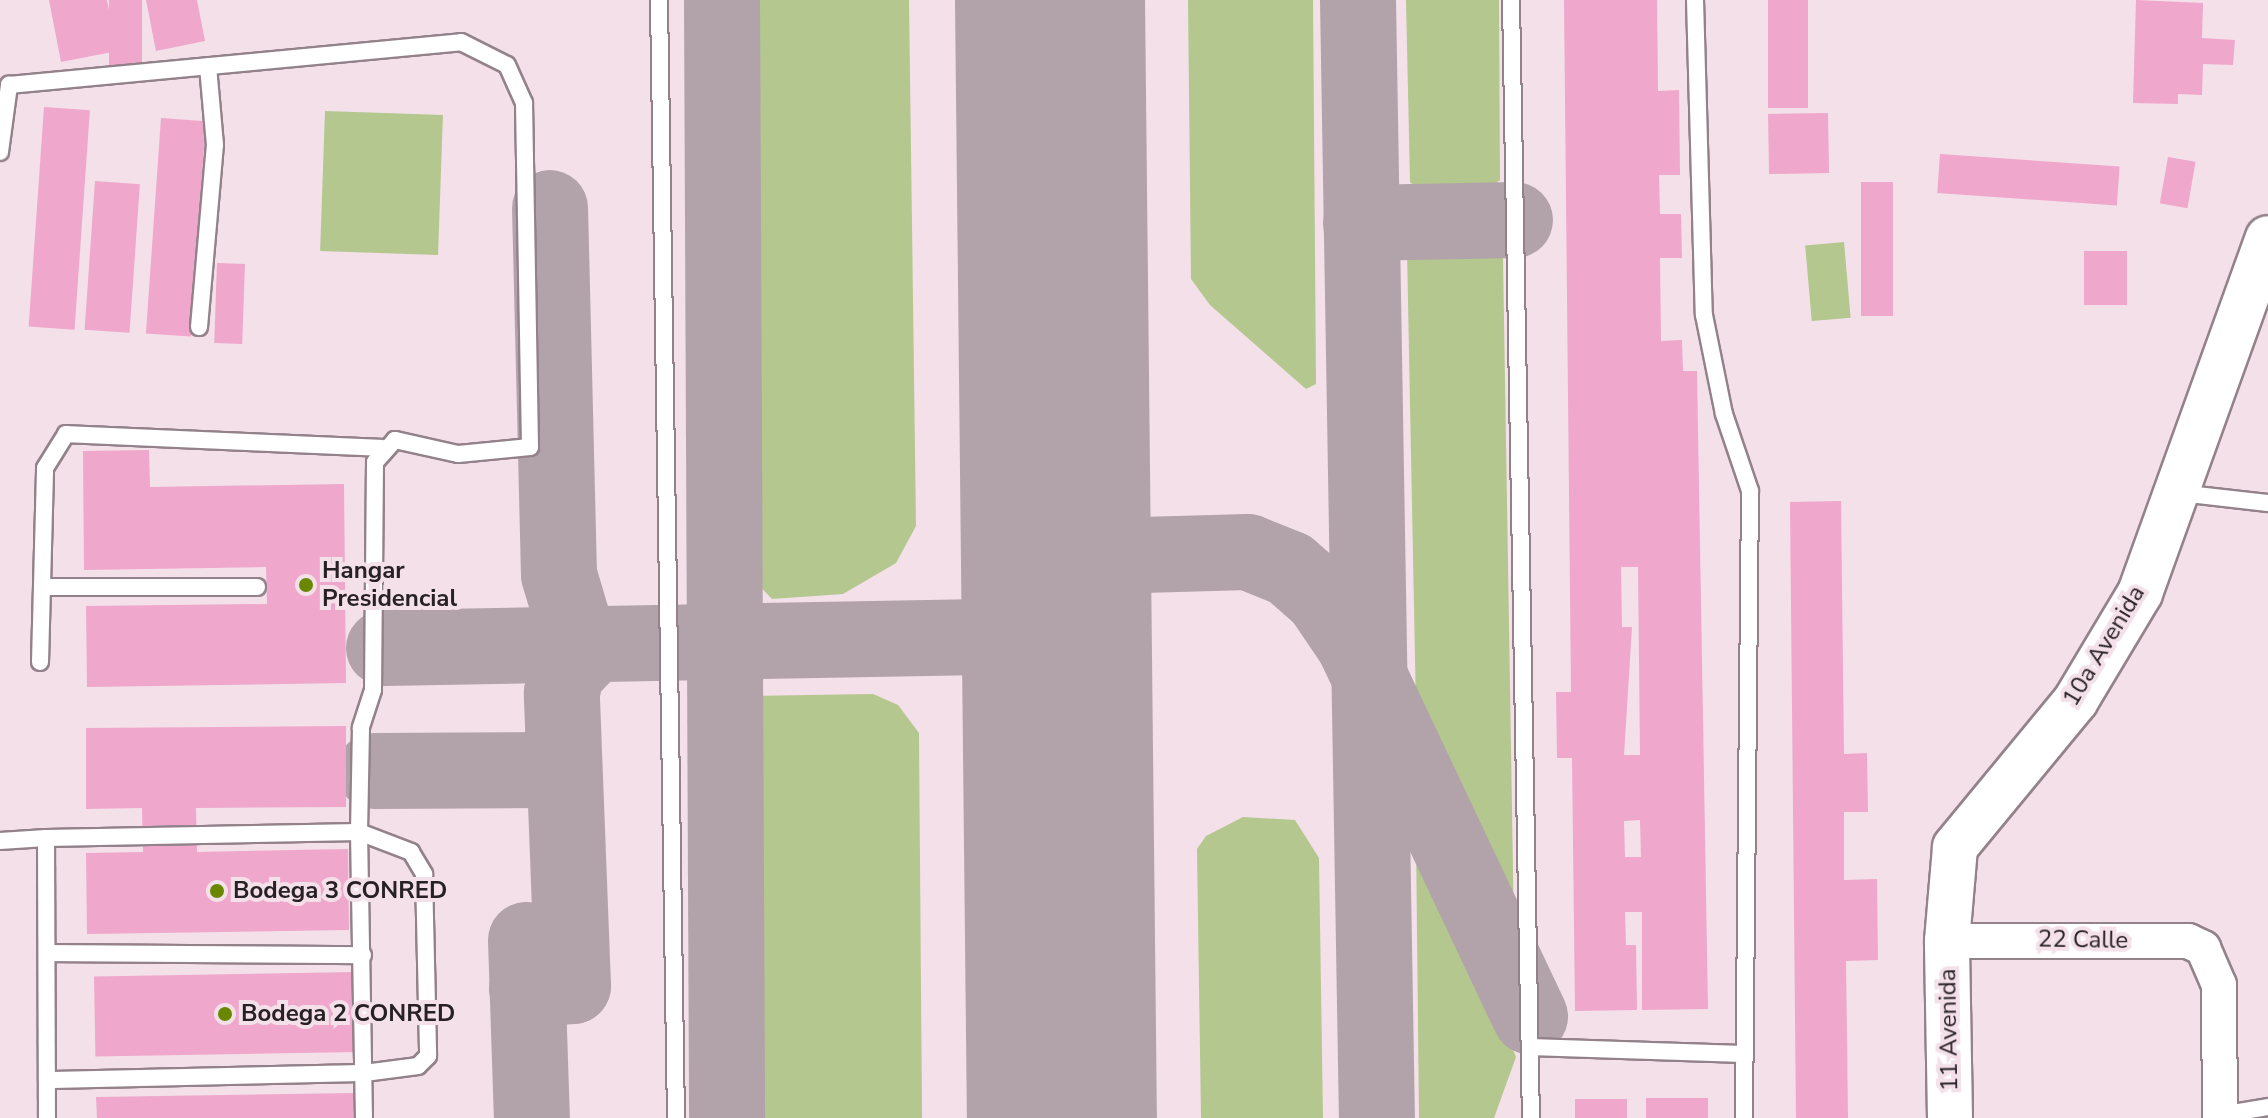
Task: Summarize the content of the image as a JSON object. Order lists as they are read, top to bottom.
{
  "streets": {
    "main road": ["10a Avenida", "11 Avenida"],
    "street": ["22 Calle"]
  },
  "crossings": [
    ["10a Avenida", "22 Calle"],
    ["10a Avenida", "11 Avenida"],
    ["22 Calle", "11 Avenida"]
  ],
  "places": ["Hangar Presidencial", "Bodega 3 CONRED", "Bodega 2 CONRED"]
}
